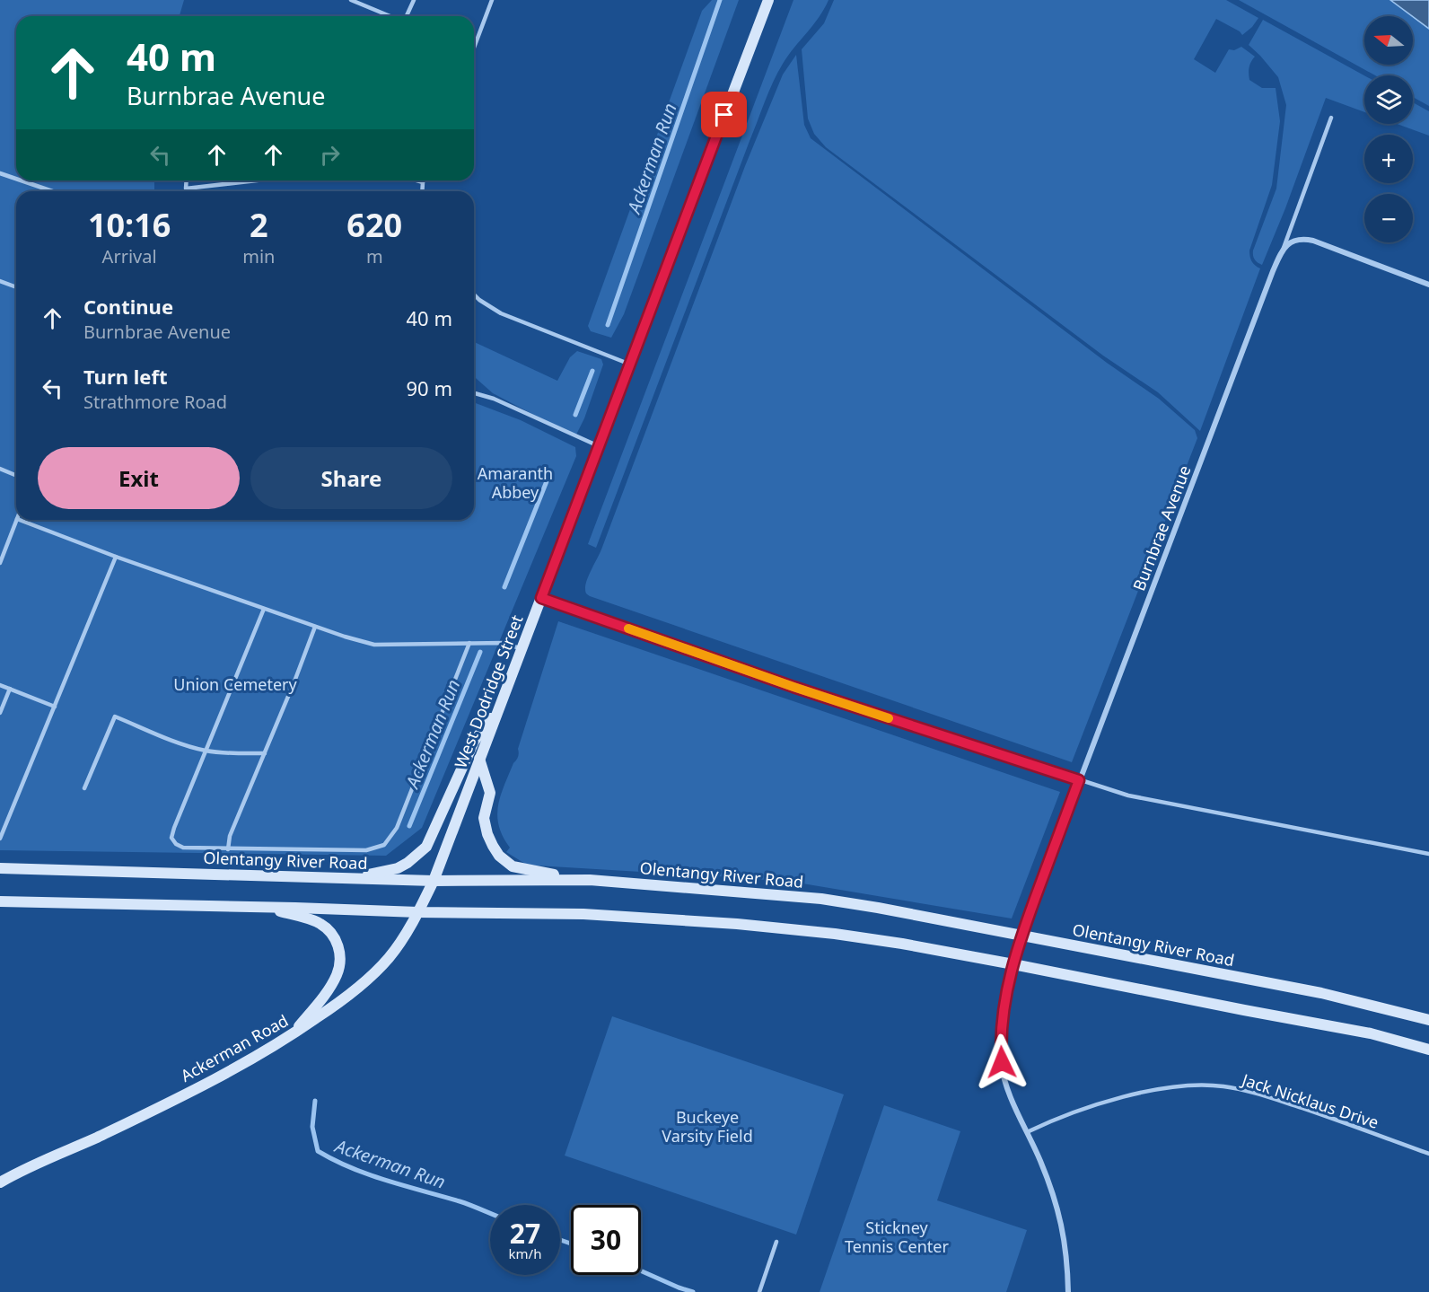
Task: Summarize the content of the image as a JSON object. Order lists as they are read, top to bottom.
{
  "streets": {
    "main road": ["West Dodridge Street", "Olentangy River Road", "Ackerman Road"],
    "street": ["Burnbrae Avenue"],
    "lane": ["Jack Nicklaus Drive"]
  },
  "crossings": [
    ["Burnbrae Avenue", "Olentangy River Road"],
    ["Burnbrae Avenue", "Jack Nicklaus Drive"],
    ["West Dodridge Street", "Olentangy River Road"],
    ["West Dodridge Street", "Ackerman Road"],
    ["Olentangy River Road", "Ackerman Road"]
  ],
  "water": ["Ackerman Run"],
  "parks": [
    "Amaranth Abbey",
    "Union Cemetery",
    "Buckeye Varsity Field",
    "Stickney Tennis Center"
  ],
  "north": "left",
  "page": {
    "map_buttons": ["+", "−"],
    "turn": ["40 m", "Burnbrae Avenue"],
    "eta": [
      "10:16",
      "Arrival",
      "2",
      "min",
      "620",
      "m"
    ],
    "list": [
      {
        "name": "Continue",
        "note": "Burnbrae Avenue",
        "value": "40 m"
      },
      {
        "name": "Turn left",
        "note": "Strathmore Road",
        "value": "90 m"
      }
    ],
    "buttons": ["Exit", "Share"],
    "speed": "27 km/h",
    "limit": "30"
  }
}
